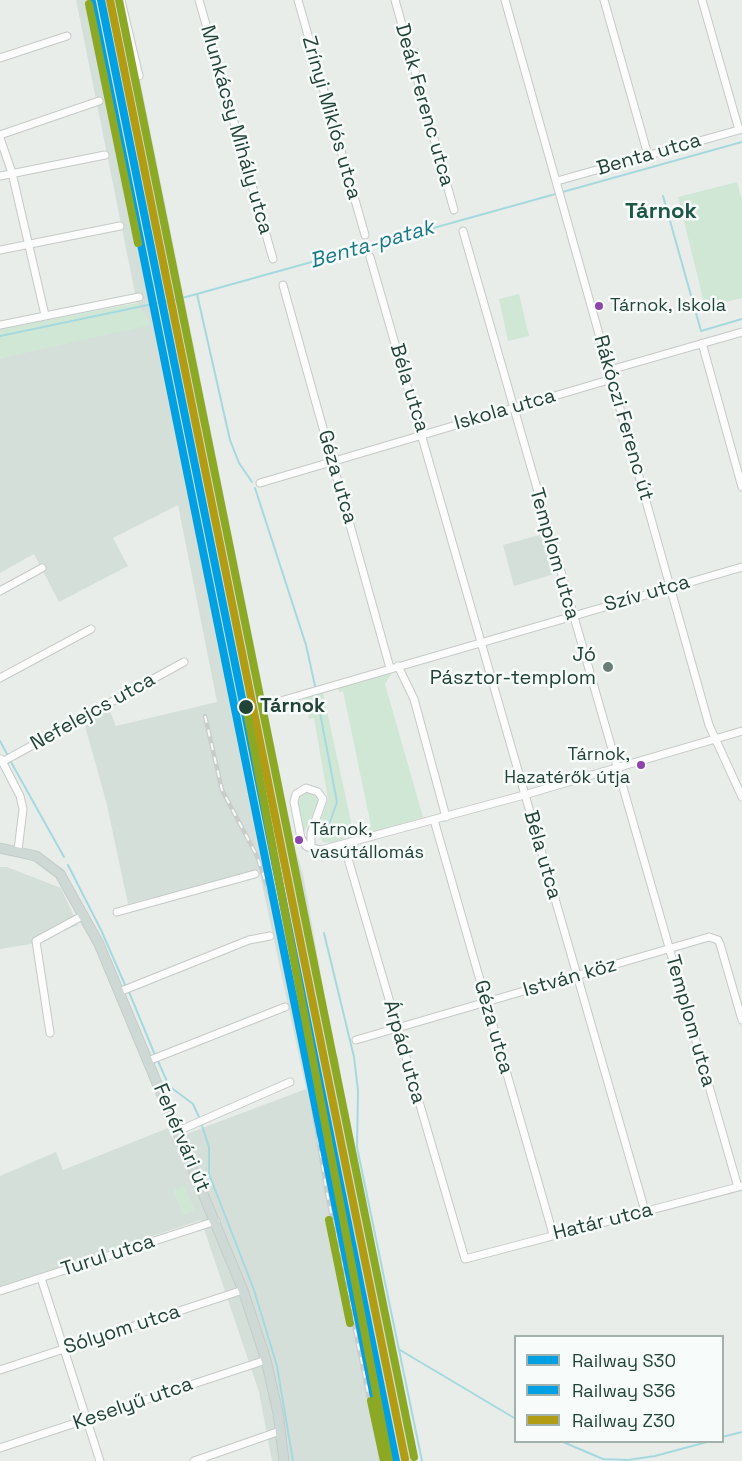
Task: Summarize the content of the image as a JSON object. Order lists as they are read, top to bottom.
{
  "streets": {
    "main road": ["Fehérvári út"],
    "street": [
      "Deák Ferenc utca",
      "Zrínyi Miklós utca",
      "Munkácsy Mihály utca",
      "Benta utca",
      "Béla utca",
      "Iskola utca",
      "Rákóczi Ferenc út",
      "Géza utca",
      "Templom utca",
      "Szív utca",
      "Nefelejcs utca",
      "István köz",
      "Árpád utca",
      "Határ utca",
      "Turul utca",
      "Sólyom utca",
      "Keselyű utca"
    ]
  },
  "crossings": [
    ["Benta utca", "Rákóczi Ferenc út"],
    ["Béla utca", "Iskola utca"],
    ["Béla utca", "Szív utca"],
    ["Béla utca", "István köz"],
    ["Béla utca", "Határ utca"],
    ["Iskola utca", "Rákóczi Ferenc út"],
    ["Iskola utca", "Géza utca"],
    ["Iskola utca", "Templom utca"],
    ["Rákóczi Ferenc út", "Szív utca"],
    ["Géza utca", "Szív utca"],
    ["Géza utca", "István köz"],
    ["Géza utca", "Határ utca"],
    ["Templom utca", "Szív utca"],
    ["Templom utca", "István köz"],
    ["Templom utca", "Határ utca"],
    ["István köz", "Árpád utca"],
    ["Árpád utca", "Határ utca"],
    ["Fehérvári út", "Turul utca"],
    ["Fehérvári út", "Sólyom utca"],
    ["Fehérvári út", "Keselyű utca"]
  ],
  "districts": ["Tárnok"],
  "water": ["Benta-patak"],
  "places": [
    "Tárnok, Iskola",
    "Jó Pásztor-templom",
    "Tárnok",
    "Tárnok, Hazatérők útja",
    "Tárnok, vasútállomás"
  ],
  "lines": ["rail line S30", "rail line Z30", "rail line S36"],
  "legend": ["Railway S30", "Railway S36", "Railway Z30"]
}
